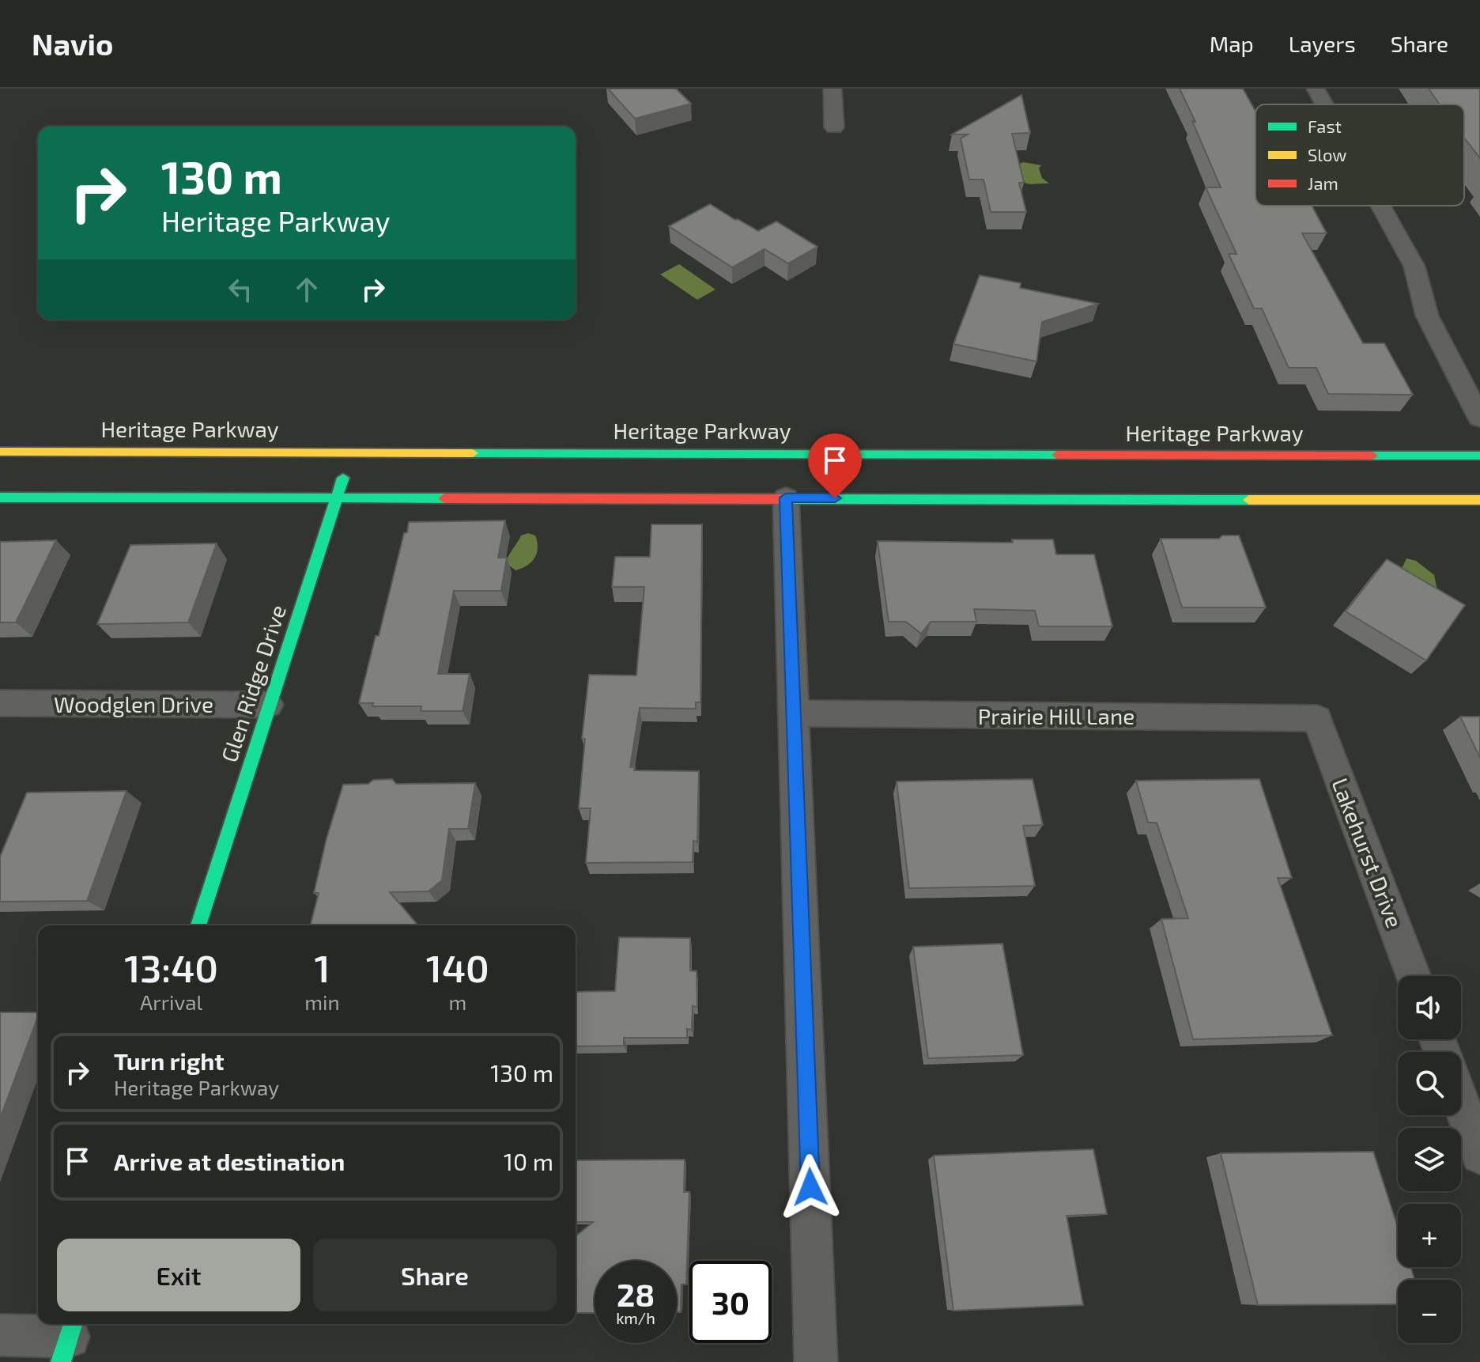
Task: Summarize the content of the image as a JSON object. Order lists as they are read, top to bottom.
{
  "streets": {
    "main road": ["Heritage Parkway", "Glen Ridge Drive"],
    "street": ["Woodglen Drive", "Prairie Hill Lane", "Lakehurst Drive"]
  },
  "crossings": [
    ["Heritage Parkway", "Glen Ridge Drive"],
    ["Glen Ridge Drive", "Woodglen Drive"],
    ["Prairie Hill Lane", "Lakehurst Drive"]
  ],
  "legend": ["Fast", "Slow", "Jam"],
  "page": {
    "header": "Navio",
    "nav": ["Map", "Layers", "Share"],
    "turn": ["130 m", "Heritage Parkway"],
    "eta": [
      "13:40",
      "Arrival",
      "1",
      "min",
      "140",
      "m"
    ],
    "map_buttons": ["+", "−"],
    "list": [
      {
        "name": "Turn right",
        "note": "Heritage Parkway",
        "value": "130 m"
      },
      {
        "name": "Arrive at destination",
        "value": "10 m"
      }
    ],
    "buttons": ["Exit", "Share"],
    "speed": "28 km/h",
    "limit": "30"
  }
}
